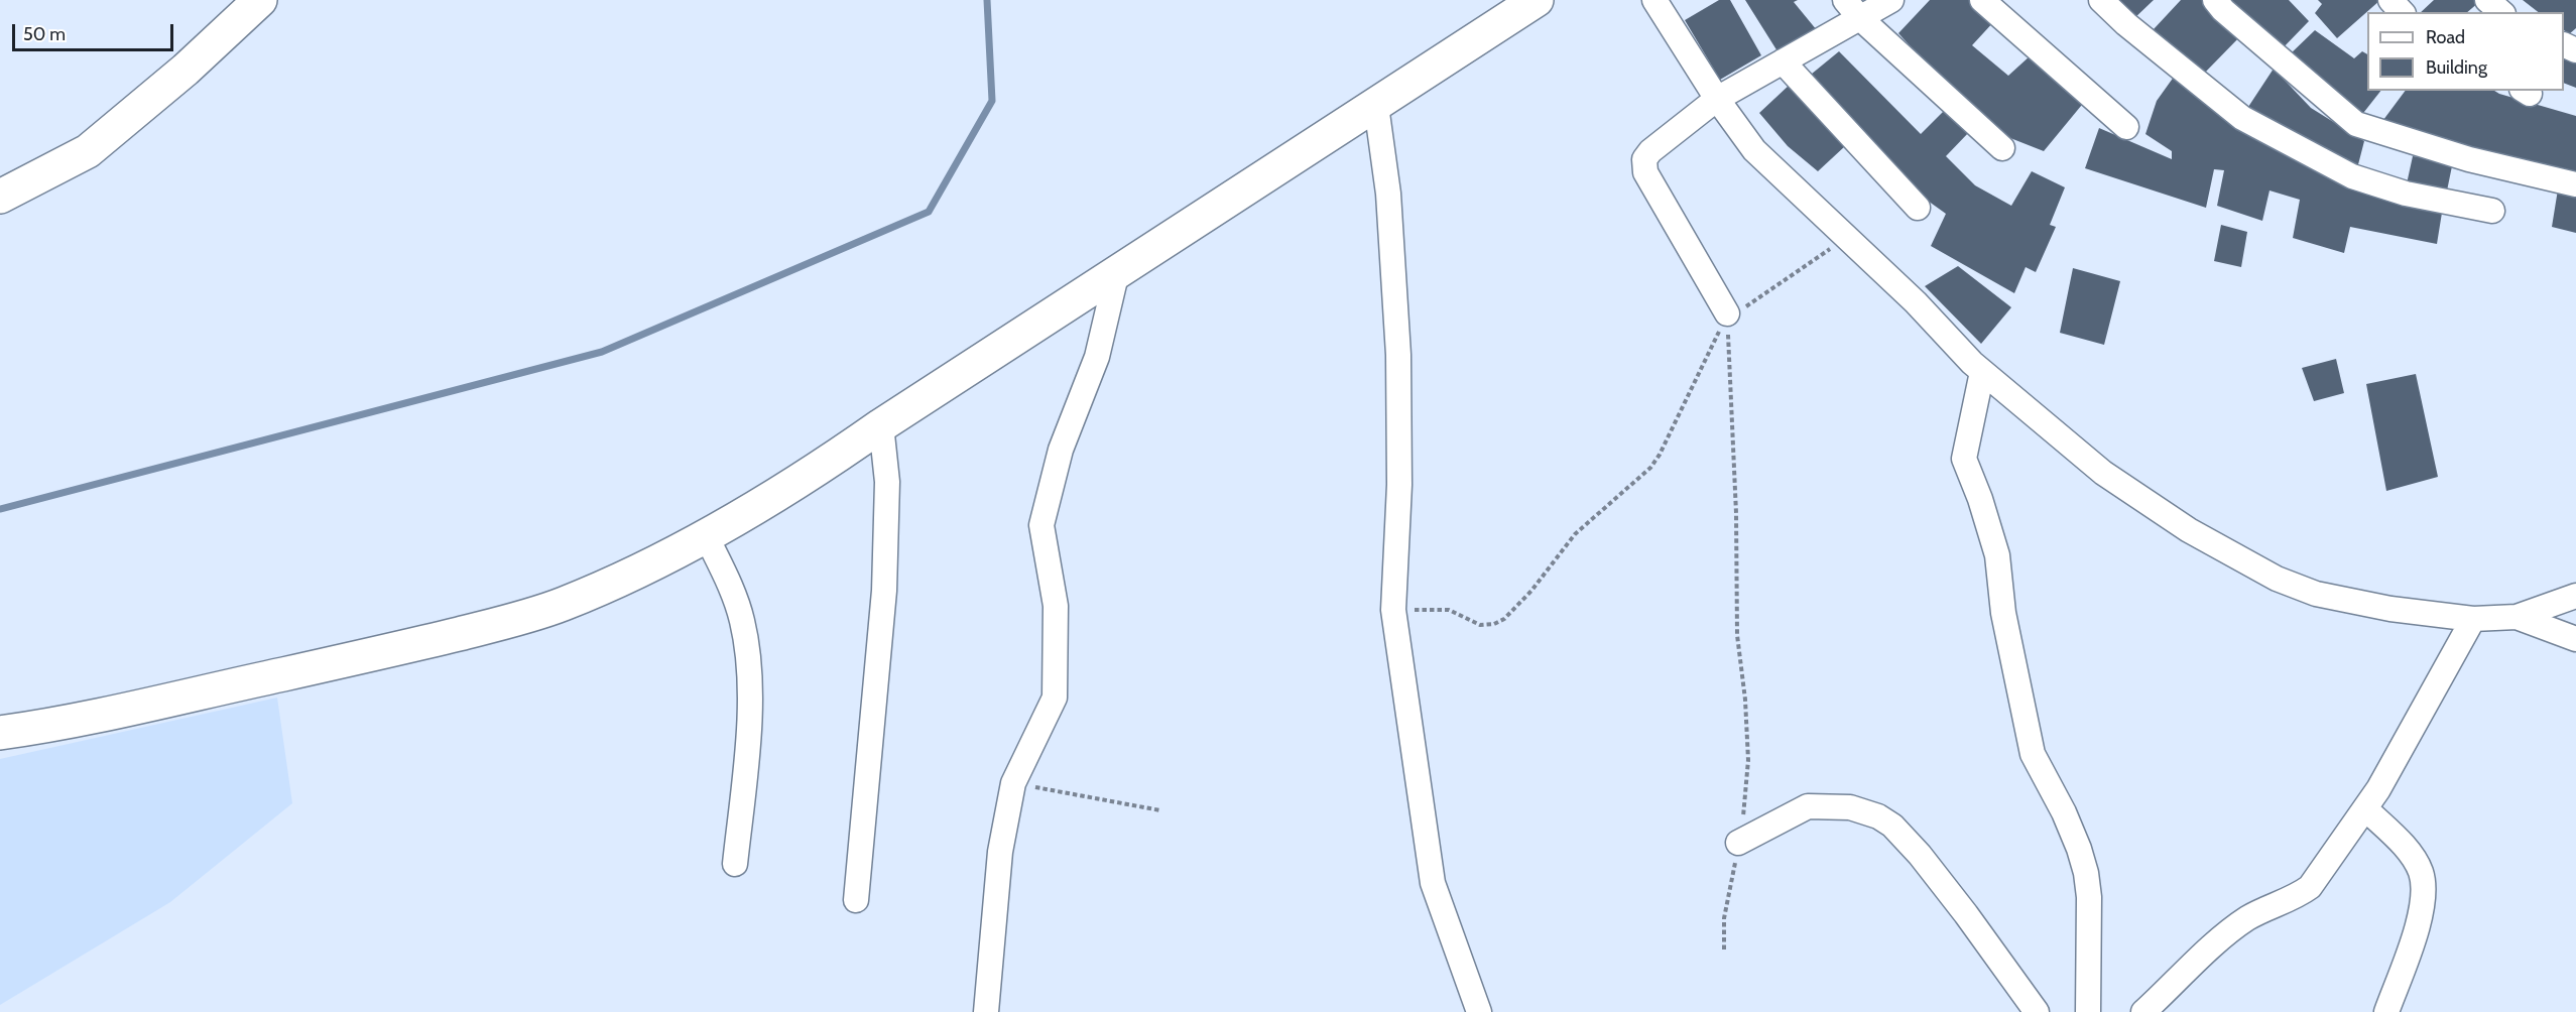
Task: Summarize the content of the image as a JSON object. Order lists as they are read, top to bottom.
{
  "legend": ["Road", "Building"],
  "scale_bar": "50 m"
}
